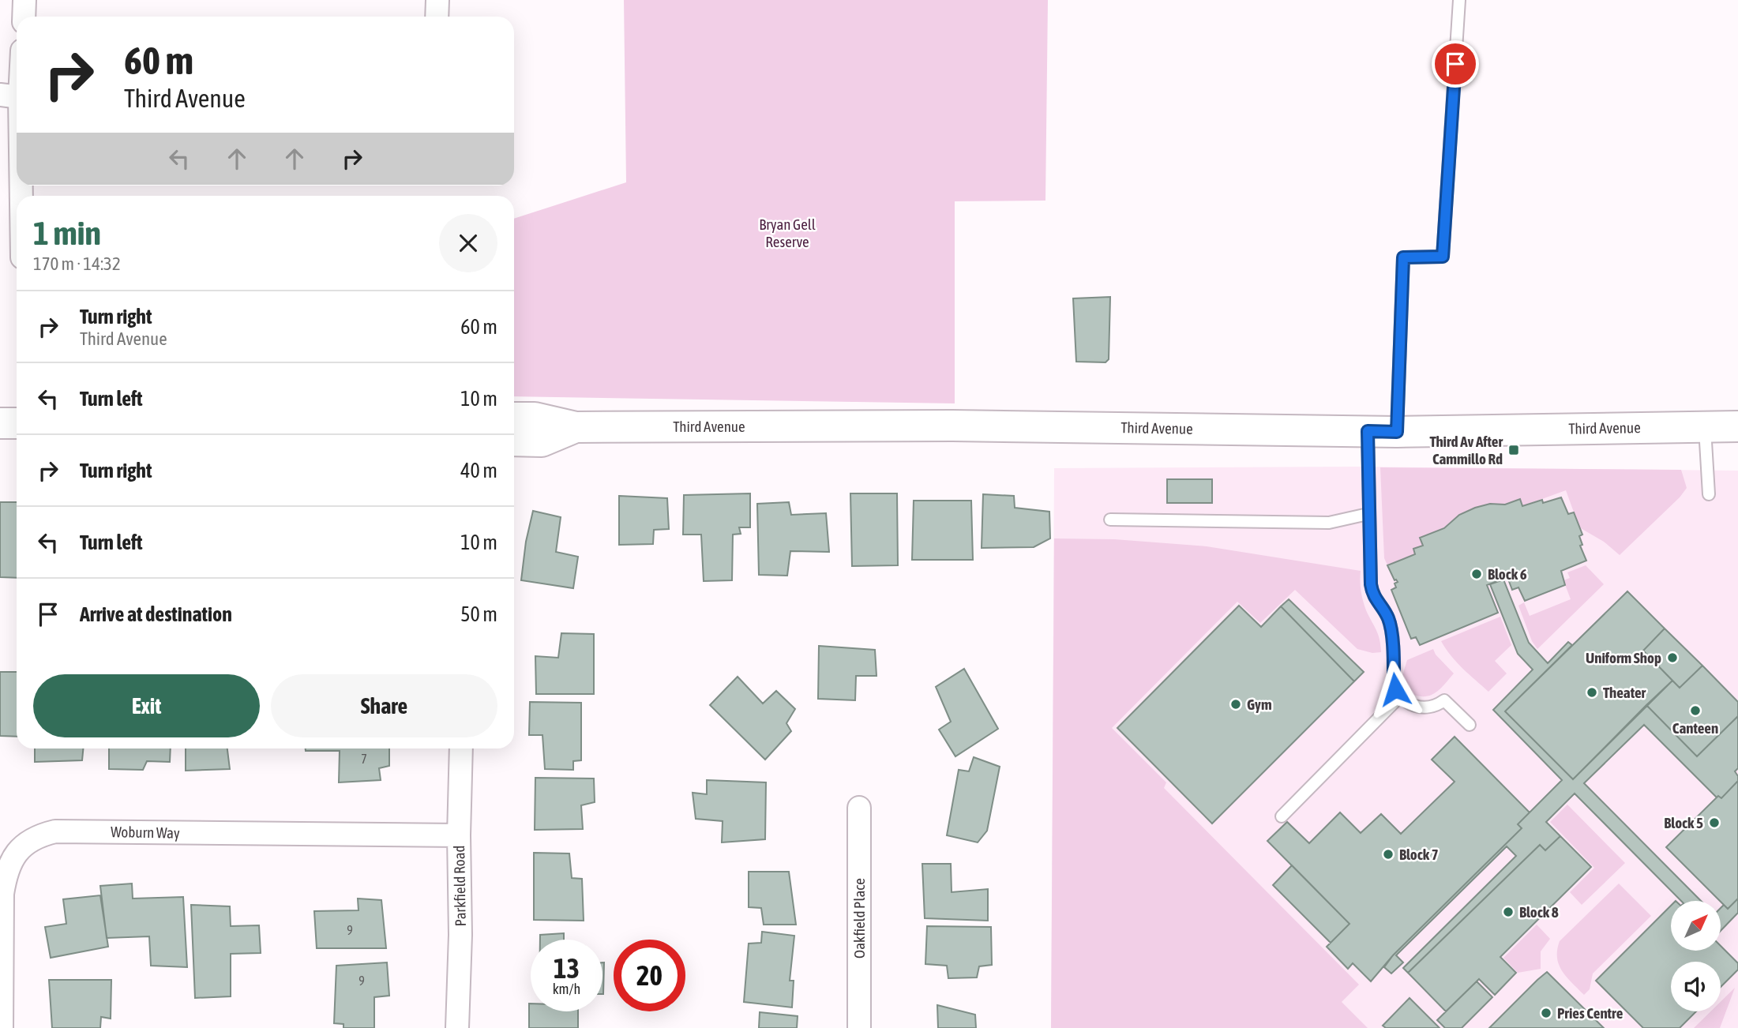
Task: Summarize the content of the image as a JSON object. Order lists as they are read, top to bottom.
{
  "streets": {
    "main road": ["Third Avenue"],
    "street": ["Woburn Way", "Parkfield Road", "Oakfield Place"]
  },
  "crossings": [
    ["Woburn Way", "Parkfield Road"]
  ],
  "parks": ["Bryan Gell Reserve"],
  "places": {
    "transit": ["Third Av After Cammillo Rd"],
    "other": [
      "Block 6",
      "Uniform Shop",
      "Theater",
      "Gym",
      "Canteen",
      "Block 5",
      "Block 7",
      "Block 8",
      "Pries Centre"
    ]
  },
  "house_numbers": ["7", "9", "9"],
  "north": "top right",
  "page": {
    "turn": ["60 m", "Third Avenue"],
    "heading": ["1 min", "170 m · 14:32"],
    "list": [
      {
        "name": "Turn right",
        "note": "Third Avenue",
        "value": "60 m"
      },
      {
        "name": "Turn left",
        "value": "10 m"
      },
      {
        "name": "Turn right",
        "value": "40 m"
      },
      {
        "name": "Turn left",
        "value": "10 m"
      },
      {
        "name": "Arrive at destination",
        "value": "50 m"
      }
    ],
    "buttons": ["Exit", "Share"],
    "speed": "13 km/h",
    "limit": "20"
  }
}
